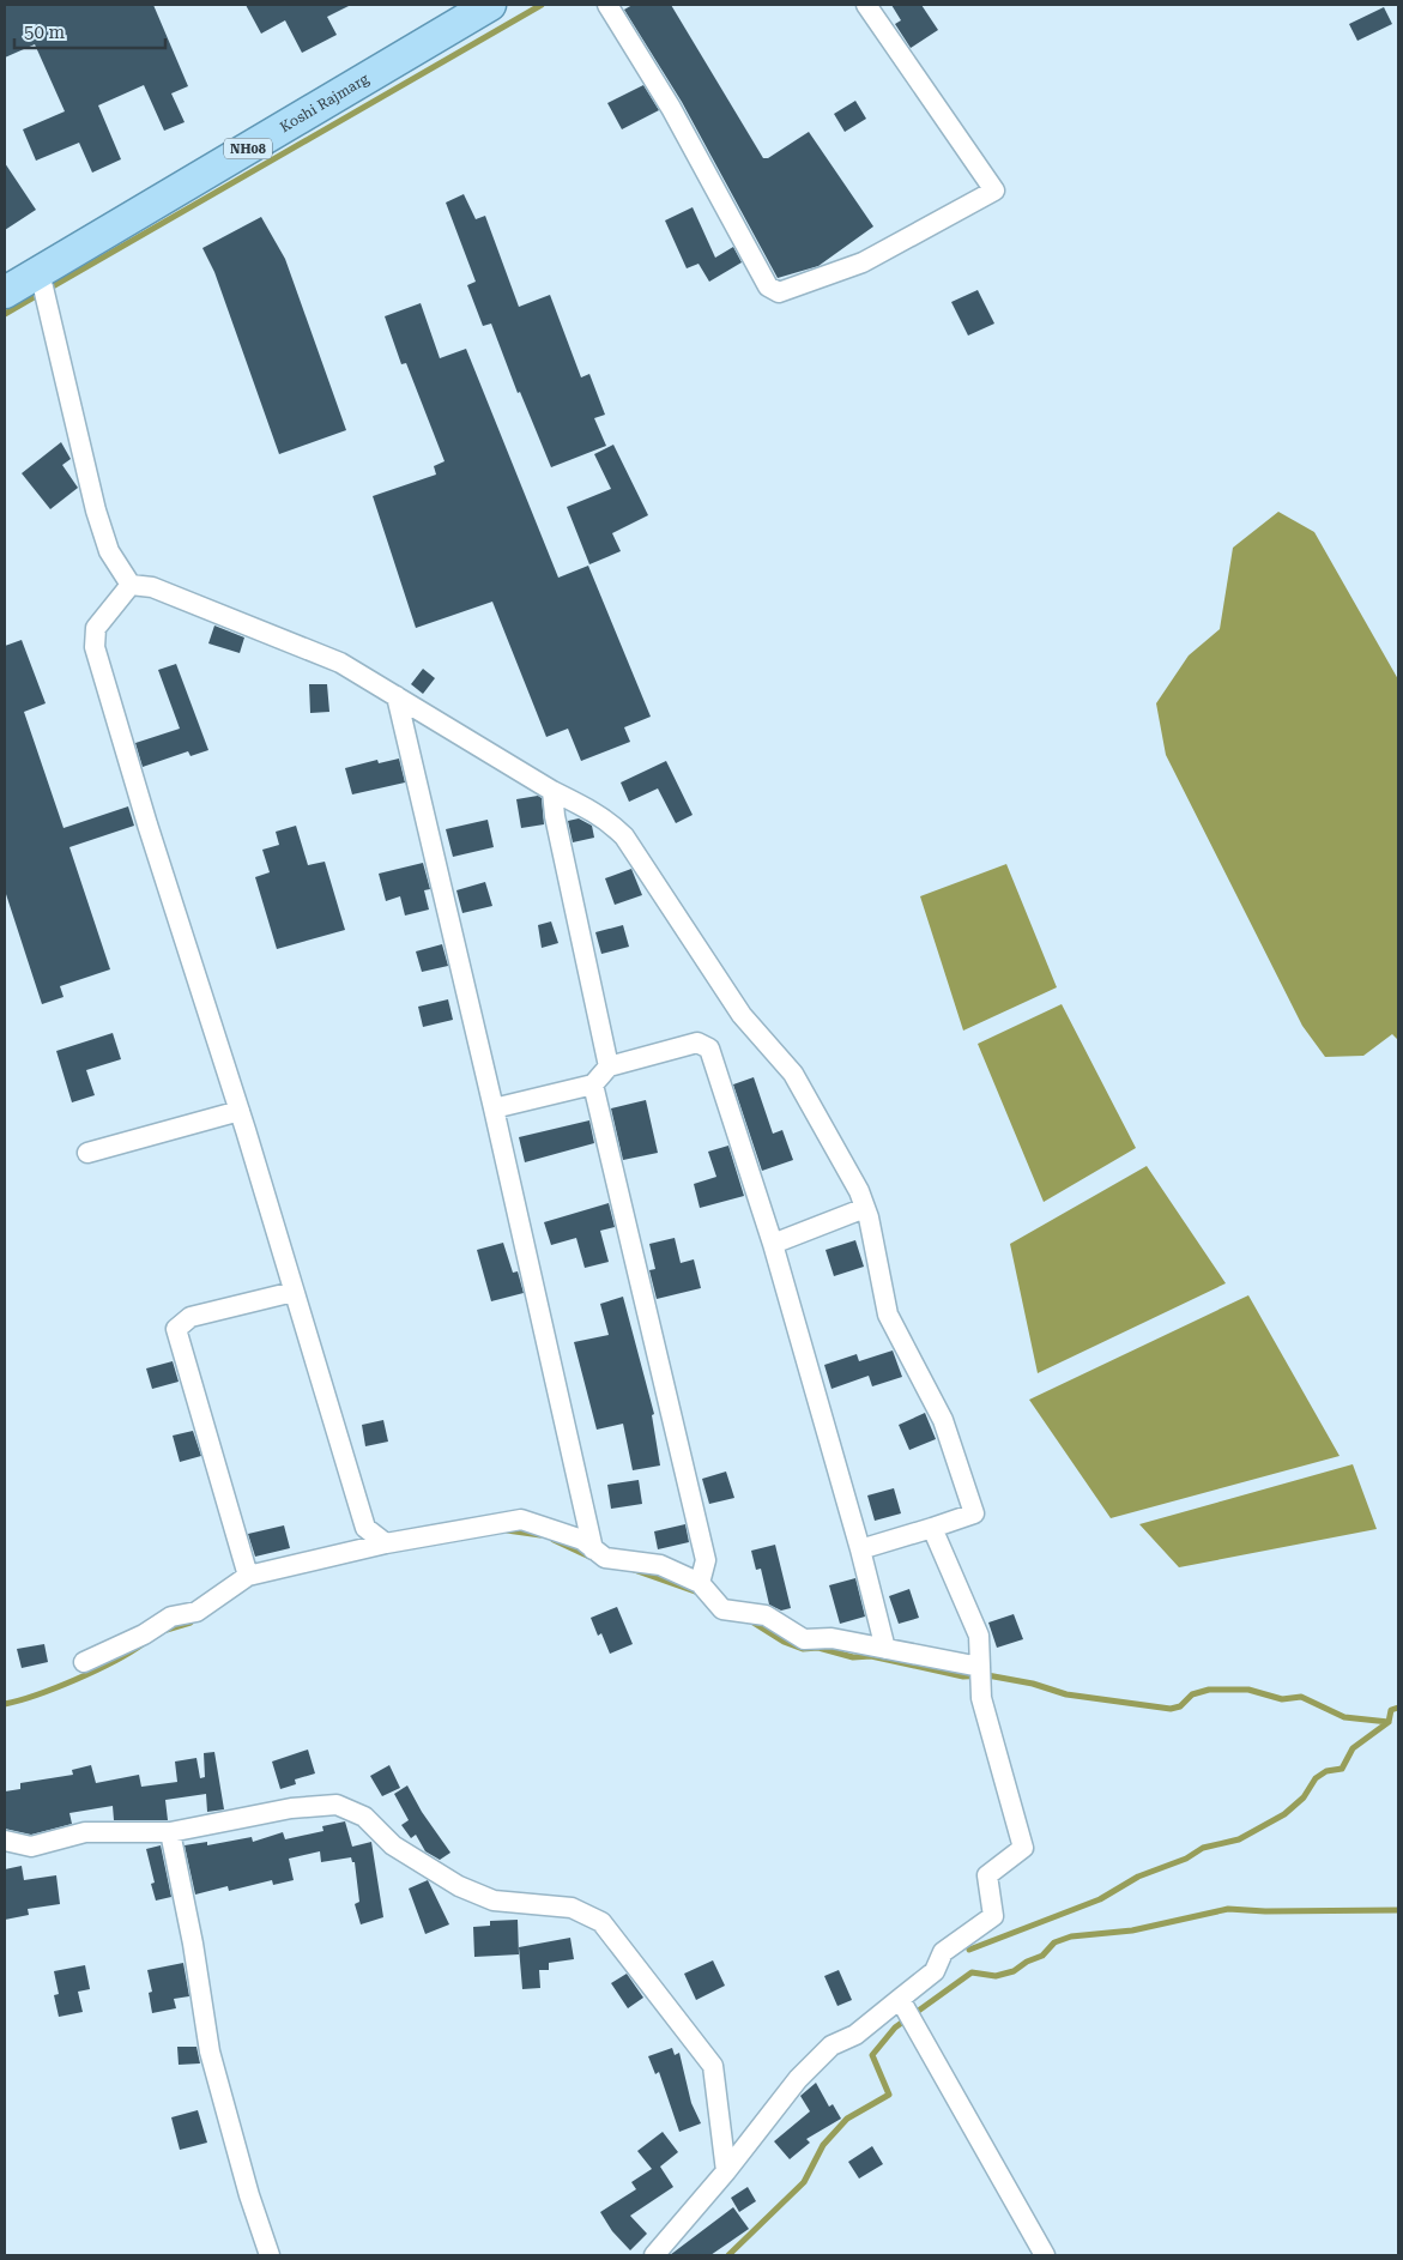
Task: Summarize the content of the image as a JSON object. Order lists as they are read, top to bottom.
{
  "streets": {
    "main road": ["Koshi Rajmarg", "NH08"]
  },
  "scale_bar": "50 m"
}
